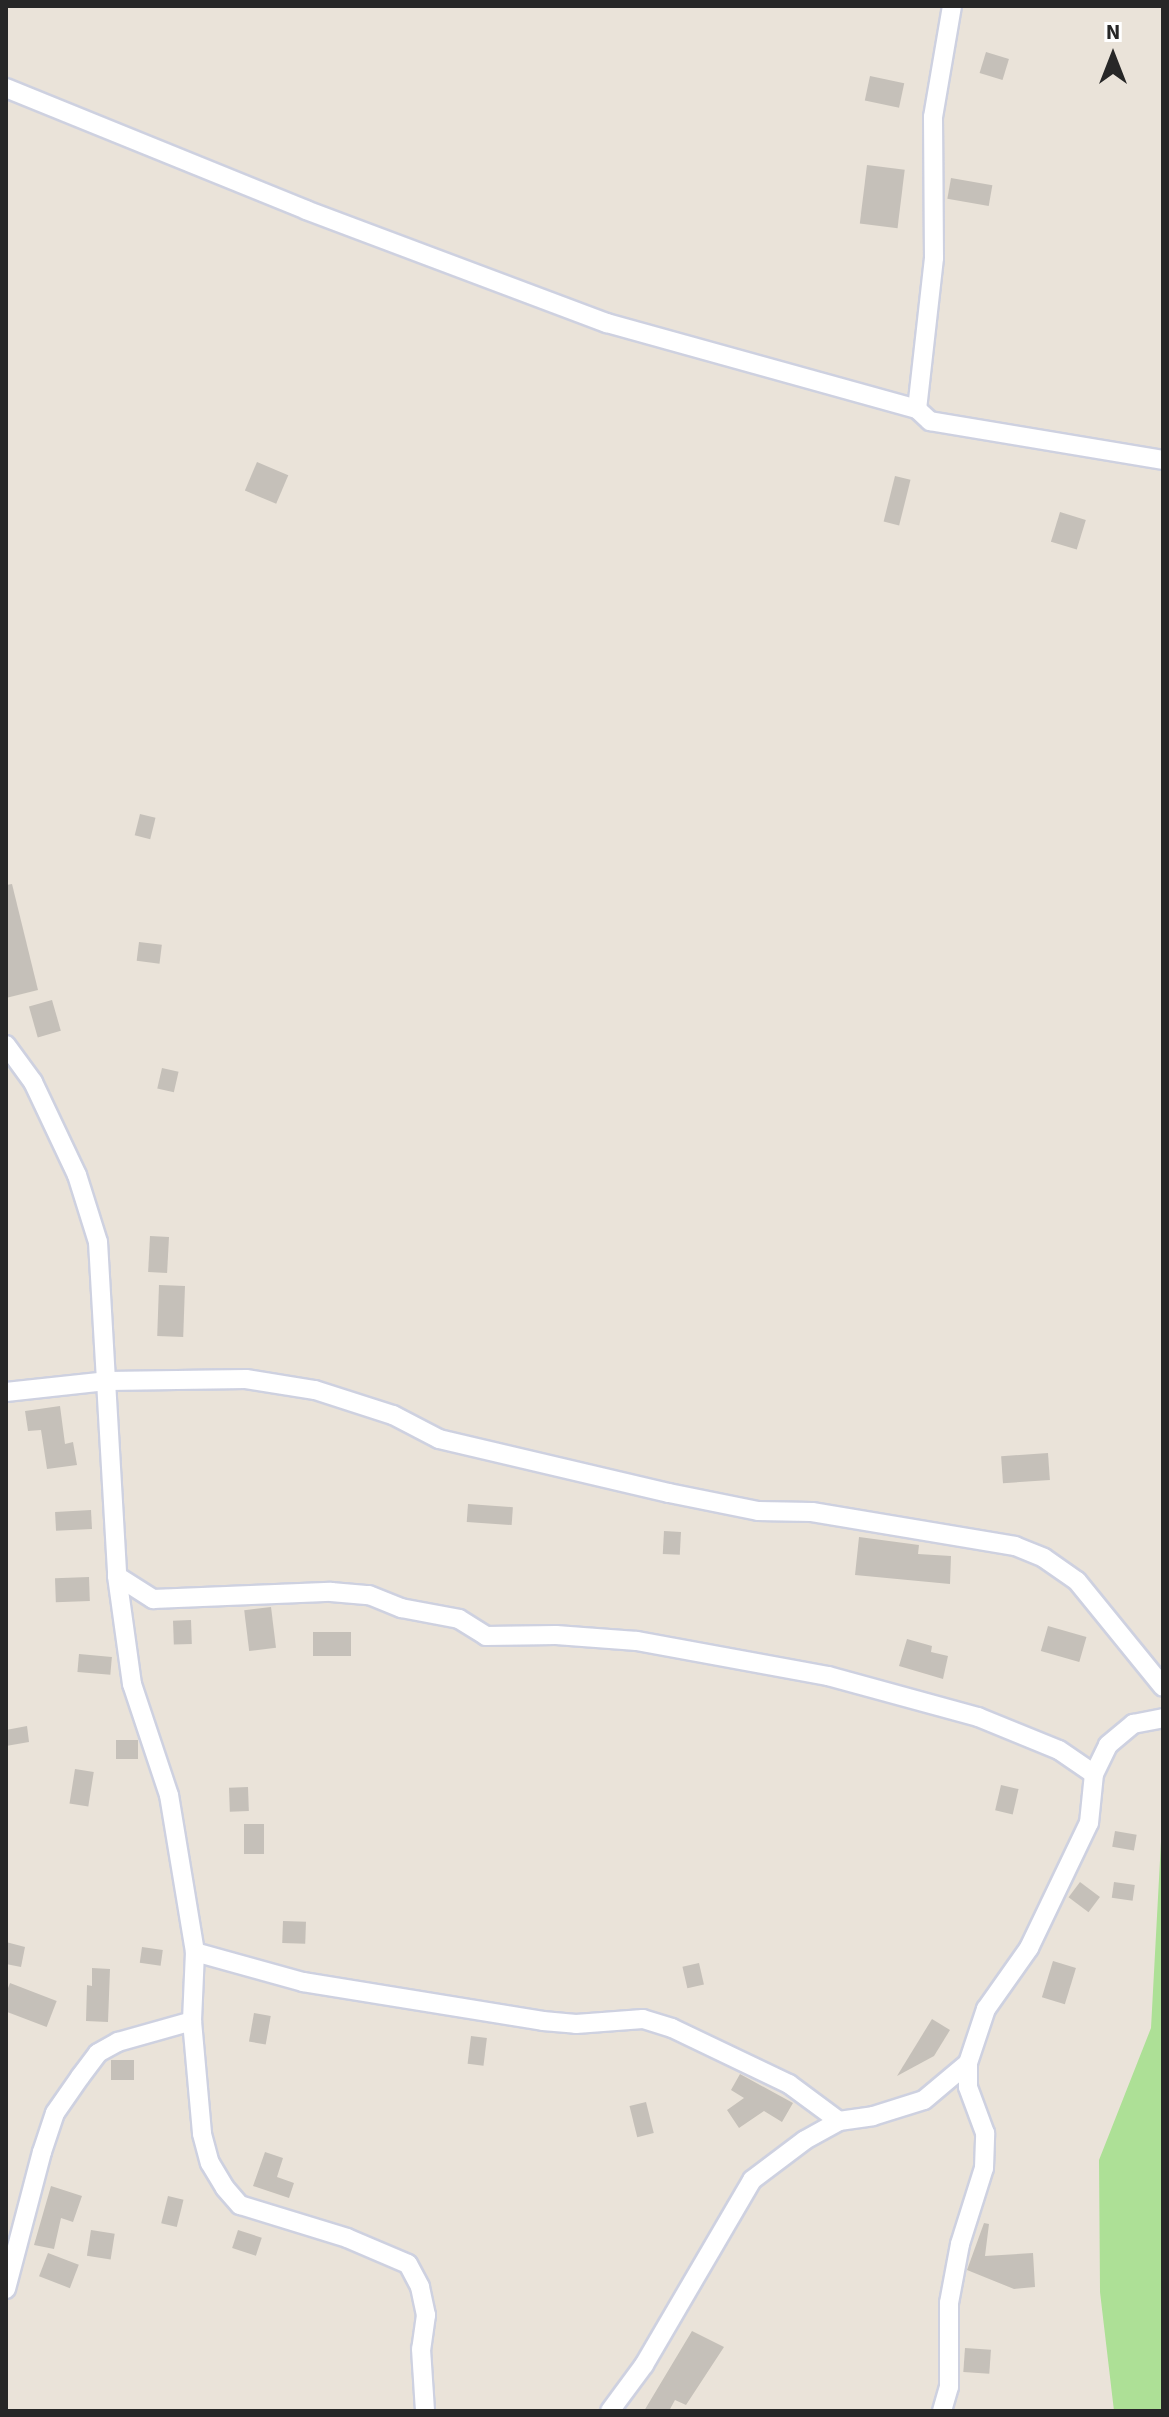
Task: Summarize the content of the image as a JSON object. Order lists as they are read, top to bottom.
{
  "north": "top"
}
